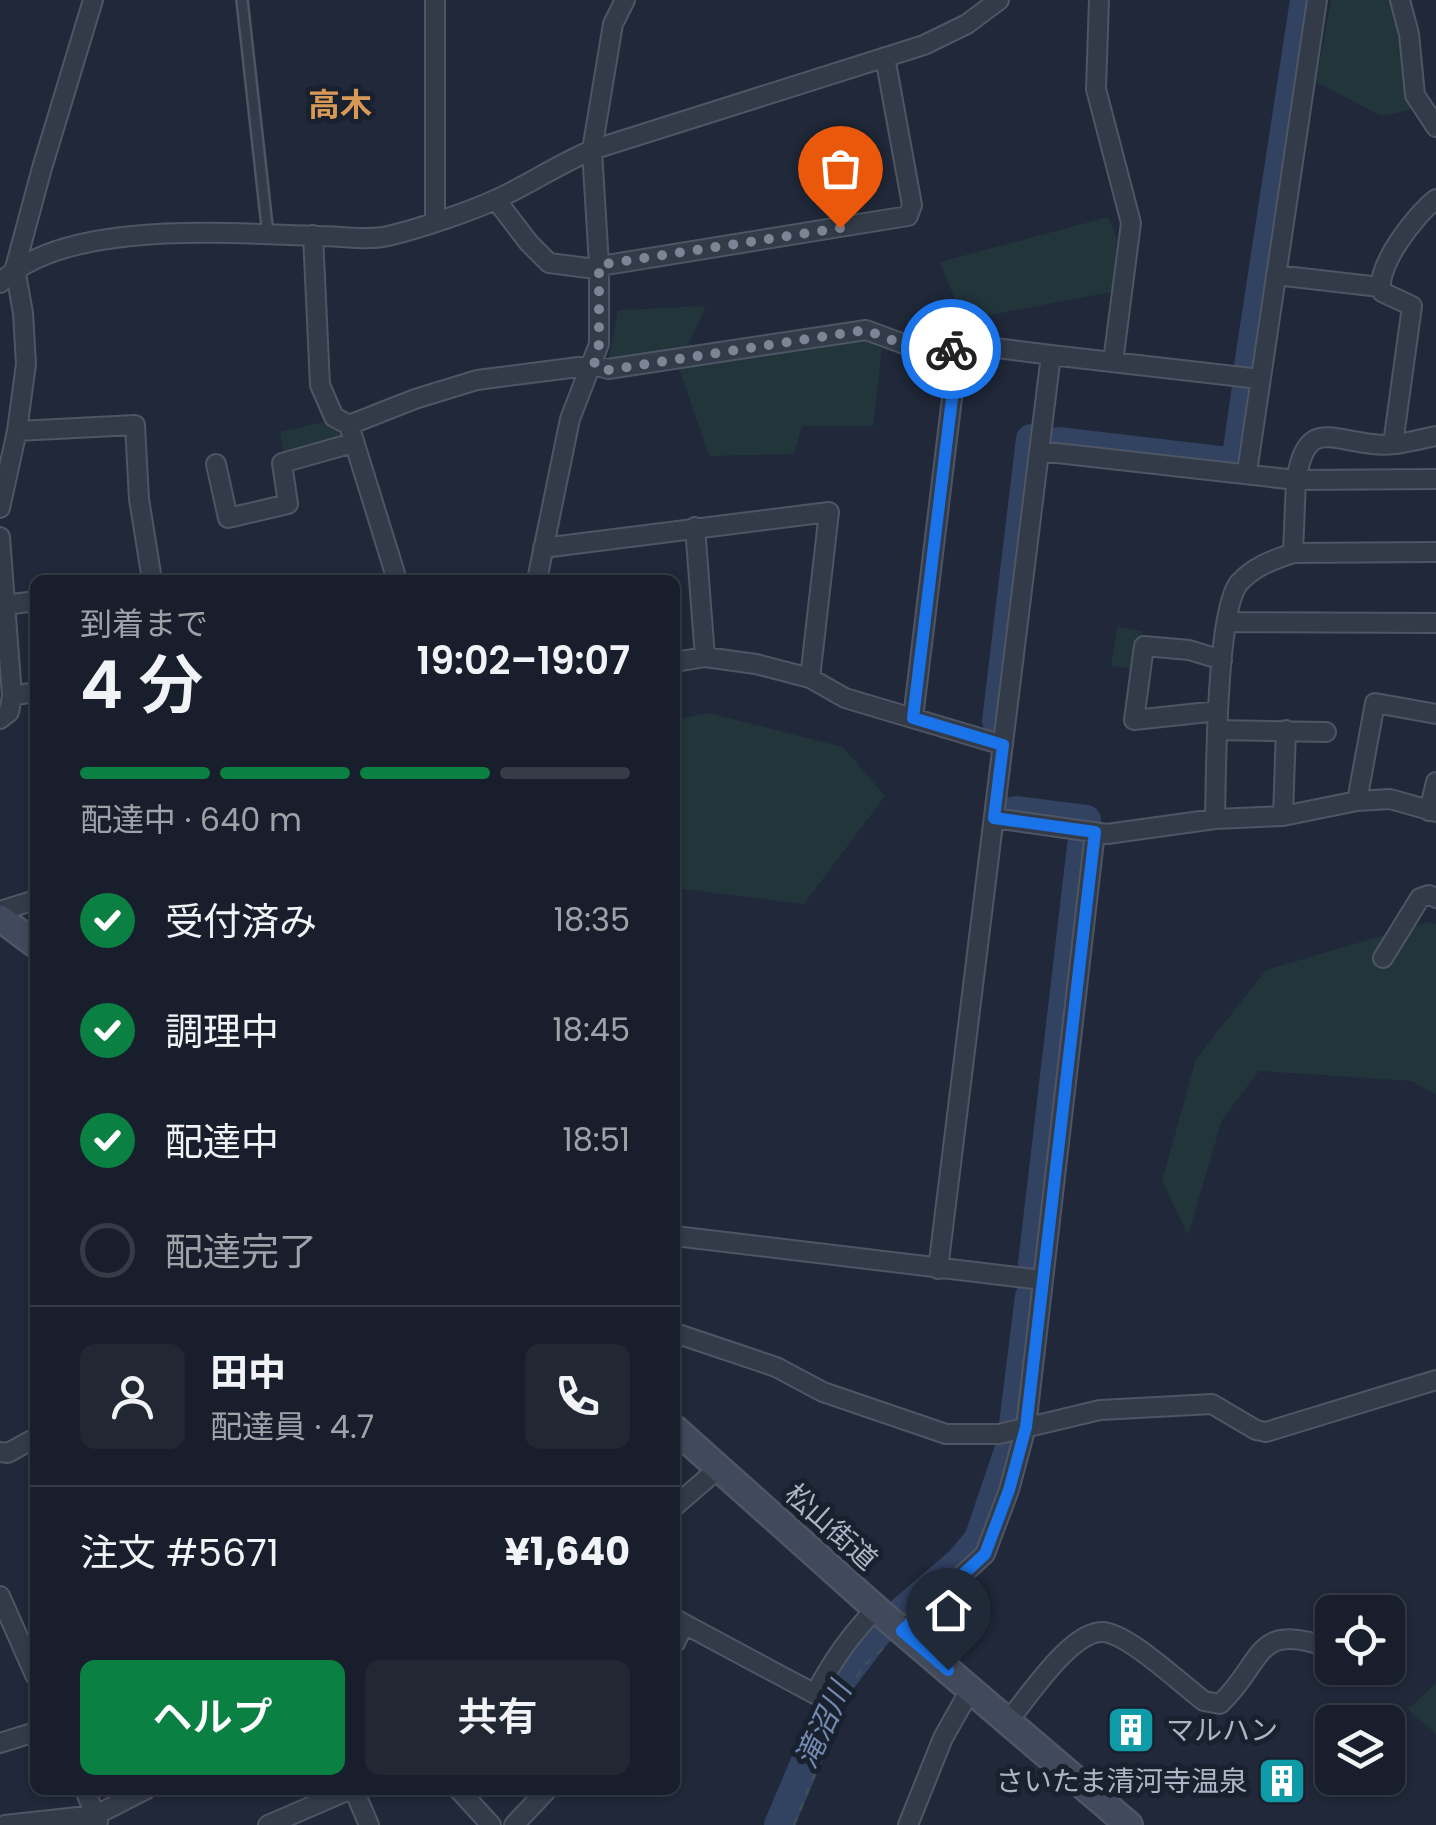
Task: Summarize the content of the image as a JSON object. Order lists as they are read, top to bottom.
{
  "streets": {
    "main road": ["松山街道"]
  },
  "districts": ["高木"],
  "water": ["滝沼川"],
  "places": {
    "building": ["マルハン", "さいたま清河寺温泉"]
  },
  "page": {
    "heading": ["4 分", "到着まで", "19:02–19:07"],
    "panel": [
      "田中",
      "配達員 · 4.7",
      "注文 #5671",
      "¥1,640"
    ],
    "bar": "配達中 · 640 m",
    "list": [
      ["受付済み", "18:35"],
      ["調理中", "18:45"],
      ["配達中", "18:51"],
      "配達完了"
    ],
    "buttons": ["ヘルプ", "共有"]
  }
}
